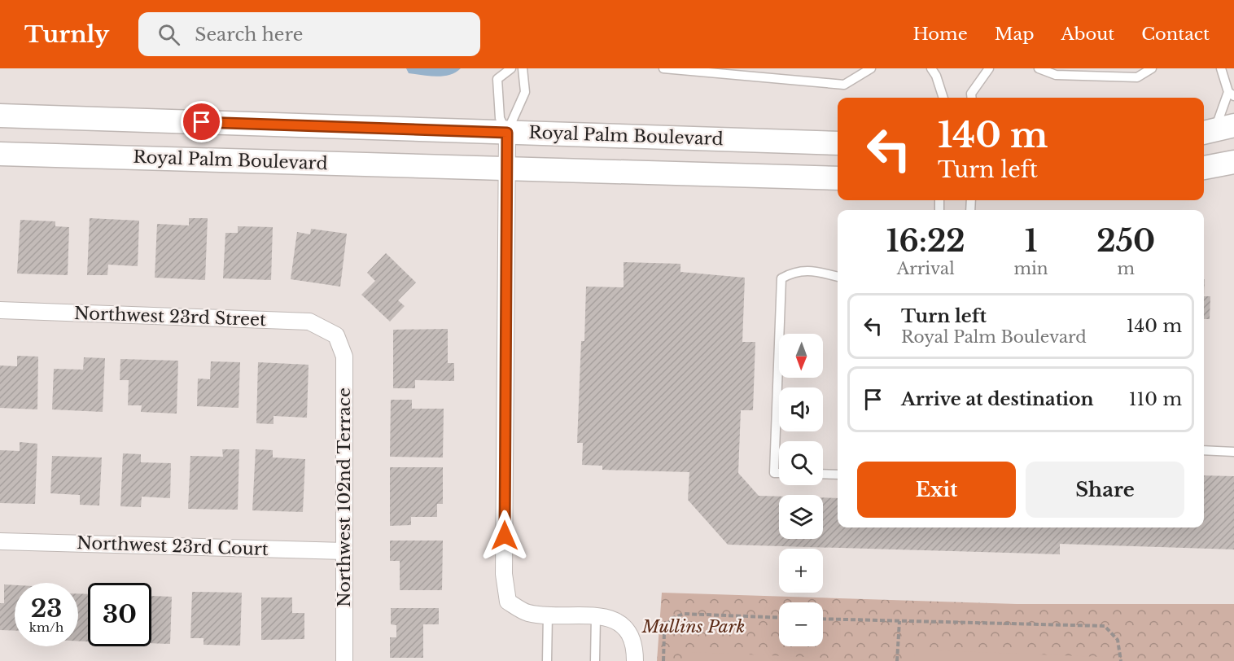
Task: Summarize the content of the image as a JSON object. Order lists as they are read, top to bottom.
{
  "streets": {
    "main road": ["Royal Palm Boulevard"],
    "street": ["Northwest 23rd Street", "Northwest 102nd Terrace", "Northwest 23rd Court"]
  },
  "crossings": [
    ["Northwest 23rd Street", "Northwest 102nd Terrace"],
    ["Northwest 102nd Terrace", "Northwest 23rd Court"]
  ],
  "parks": ["Mullins Park"],
  "north": "bottom",
  "page": {
    "header": "Turnly",
    "search": "Search here",
    "nav": [
      "Home",
      "Map",
      "About",
      "Contact"
    ],
    "turn": ["140 m", "Turn left"],
    "eta": [
      "16:22",
      "Arrival",
      "1",
      "min",
      "250",
      "m"
    ],
    "list": [
      {
        "name": "Turn left",
        "note": "Royal Palm Boulevard",
        "value": "140 m"
      },
      {
        "name": "Arrive at destination",
        "value": "110 m"
      }
    ],
    "map_buttons": ["+", "−"],
    "buttons": ["Exit", "Share"],
    "speed": "23 km/h",
    "limit": "30"
  }
}
